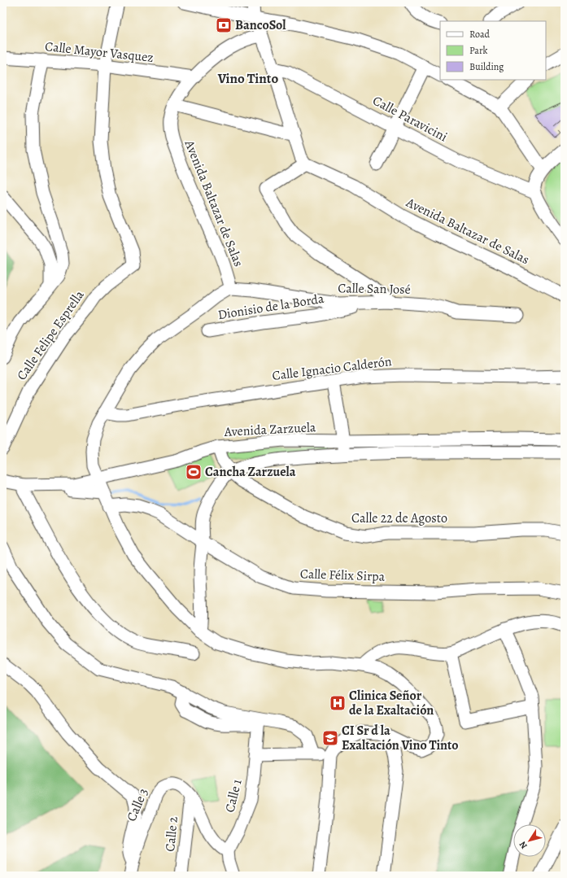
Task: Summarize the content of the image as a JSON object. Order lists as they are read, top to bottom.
{
  "streets": {
    "street": [
      "Calle Mayor Vasquez",
      "Calle Paravicini",
      "Avenida Baltazar de Salas",
      "Calle San José",
      "Dionisio de la Borda",
      "Calle Felipe Esprella",
      "Calle Ignacio Calderón",
      "Avenida Zarzuela",
      "Calle 22 de Agosto",
      "Calle Félix Sirpa",
      "Calle 1",
      "Calle 3",
      "Calle 2"
    ]
  },
  "crossings": [
    ["Calle Mayor Vasquez", "Avenida Baltazar de Salas"],
    ["Calle Mayor Vasquez", "Calle Felipe Esprella"],
    ["Avenida Baltazar de Salas", "Calle San José"],
    ["Calle San José", "Dionisio de la Borda"],
    ["Avenida Zarzuela", "Calle 22 de Agosto"],
    ["Calle 1", "Calle 3"],
    ["Calle 3", "Calle 2"]
  ],
  "districts": ["Vino Tinto"],
  "places": {
    "bank": ["BancoSol"],
    "sports": ["Cancha Zarzuela"],
    "hospital": ["Clinica Señor de la Exaltación"],
    "school or university": ["CI Sr d la Exaltación Vino Tinto"]
  },
  "legend": ["Road", "Park", "Building"],
  "north": "bottom left"
}
